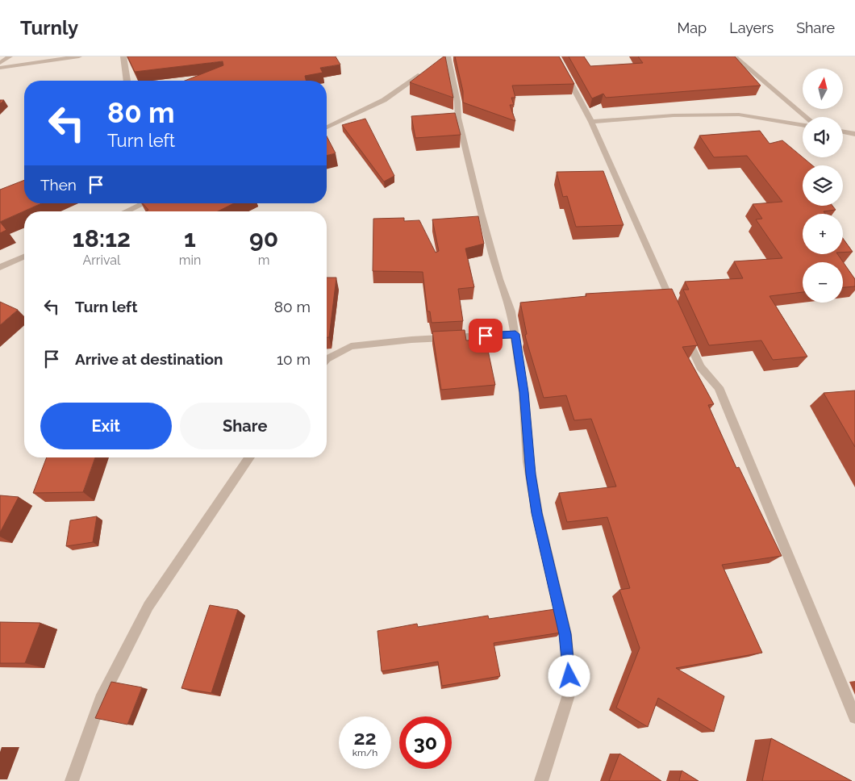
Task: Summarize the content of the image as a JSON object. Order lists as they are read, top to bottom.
{
  "north": "top",
  "page": {
    "header": "Turnly",
    "nav": ["Map", "Layers", "Share"],
    "map_buttons": ["+", "−"],
    "turn": ["80 m", "Turn left"],
    "then": "Then",
    "eta": [
      "18:12",
      "Arrival",
      "1",
      "min",
      "90",
      "m"
    ],
    "list": [
      {
        "name": "Turn left",
        "value": "80 m"
      },
      {
        "name": "Arrive at destination",
        "value": "10 m"
      }
    ],
    "buttons": ["Exit", "Share"],
    "speed": "22 km/h",
    "limit": "30"
  }
}
